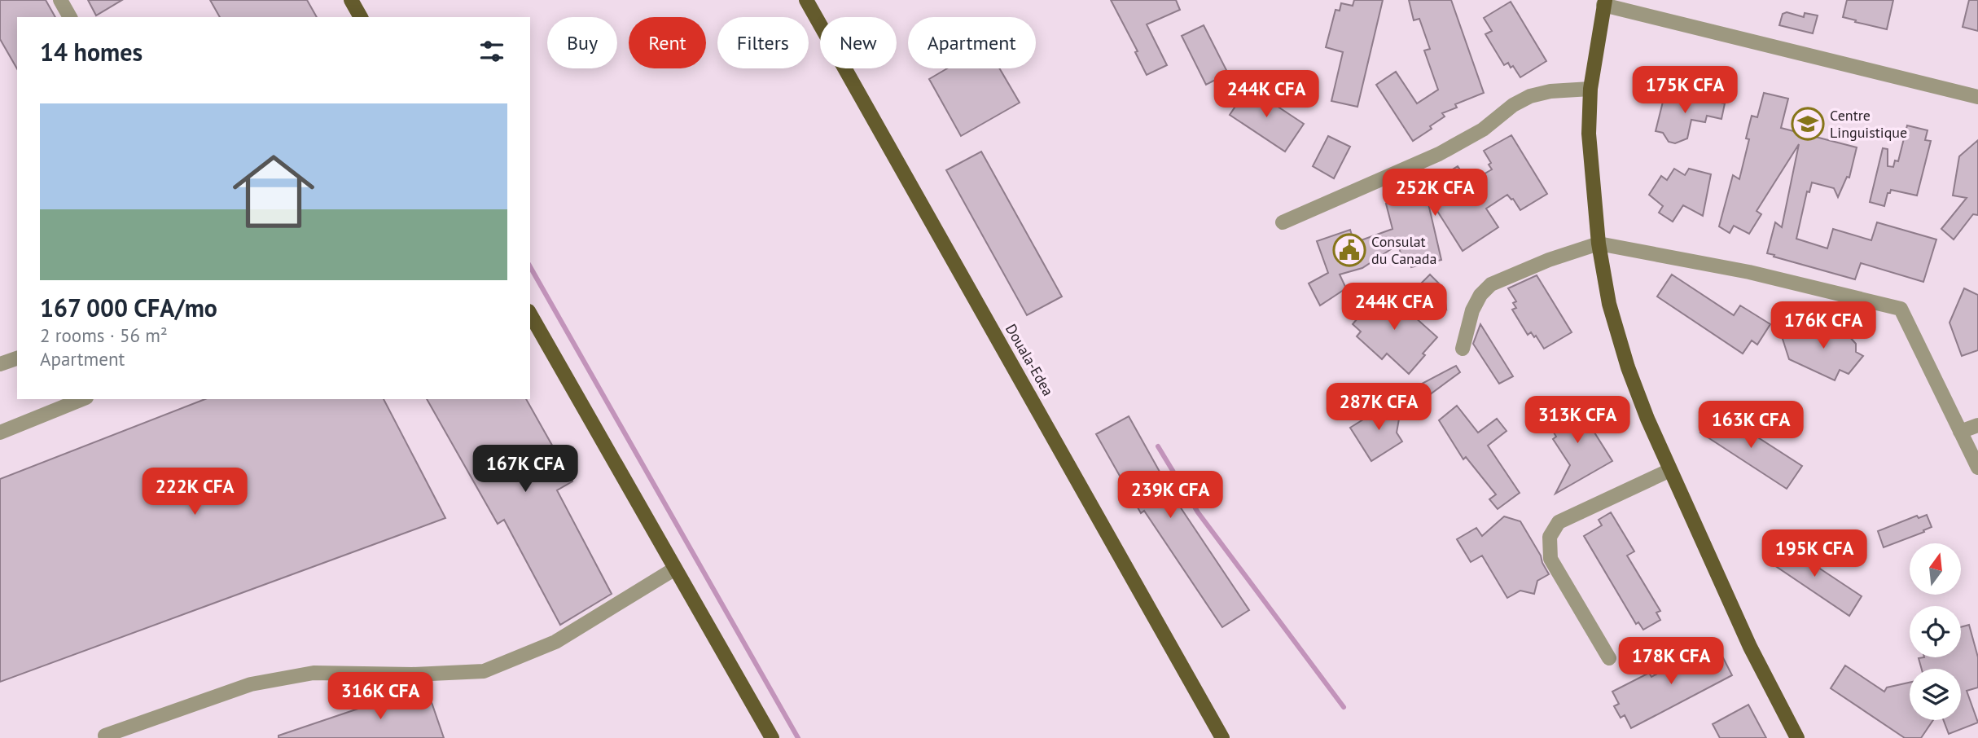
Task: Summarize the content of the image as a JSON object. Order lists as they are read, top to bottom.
{
  "streets": {
    "main road": ["Douala-Edea"]
  },
  "places": {
    "school or university": ["Centre Linguistique"],
    "public building": ["Consulat du Canada"]
  },
  "north": "top",
  "page": {
    "chip": [
      "Buy",
      "Rent",
      "Filters",
      "New",
      "Apartment"
    ],
    "heading": "14 homes",
    "price": [
      "175K CFA",
      "244K CFA",
      "252K CFA",
      "244K CFA",
      "176K CFA",
      "287K CFA",
      "313K CFA",
      "163K CFA",
      "167K CFA",
      "222K CFA",
      "239K CFA",
      "195K CFA",
      "178K CFA",
      "316K CFA"
    ],
    "list": [
      {
        "name": "167 000 CFA/mo",
        "note": "2 rooms · 56 m² · Apartment"
      }
    ]
  }
}
